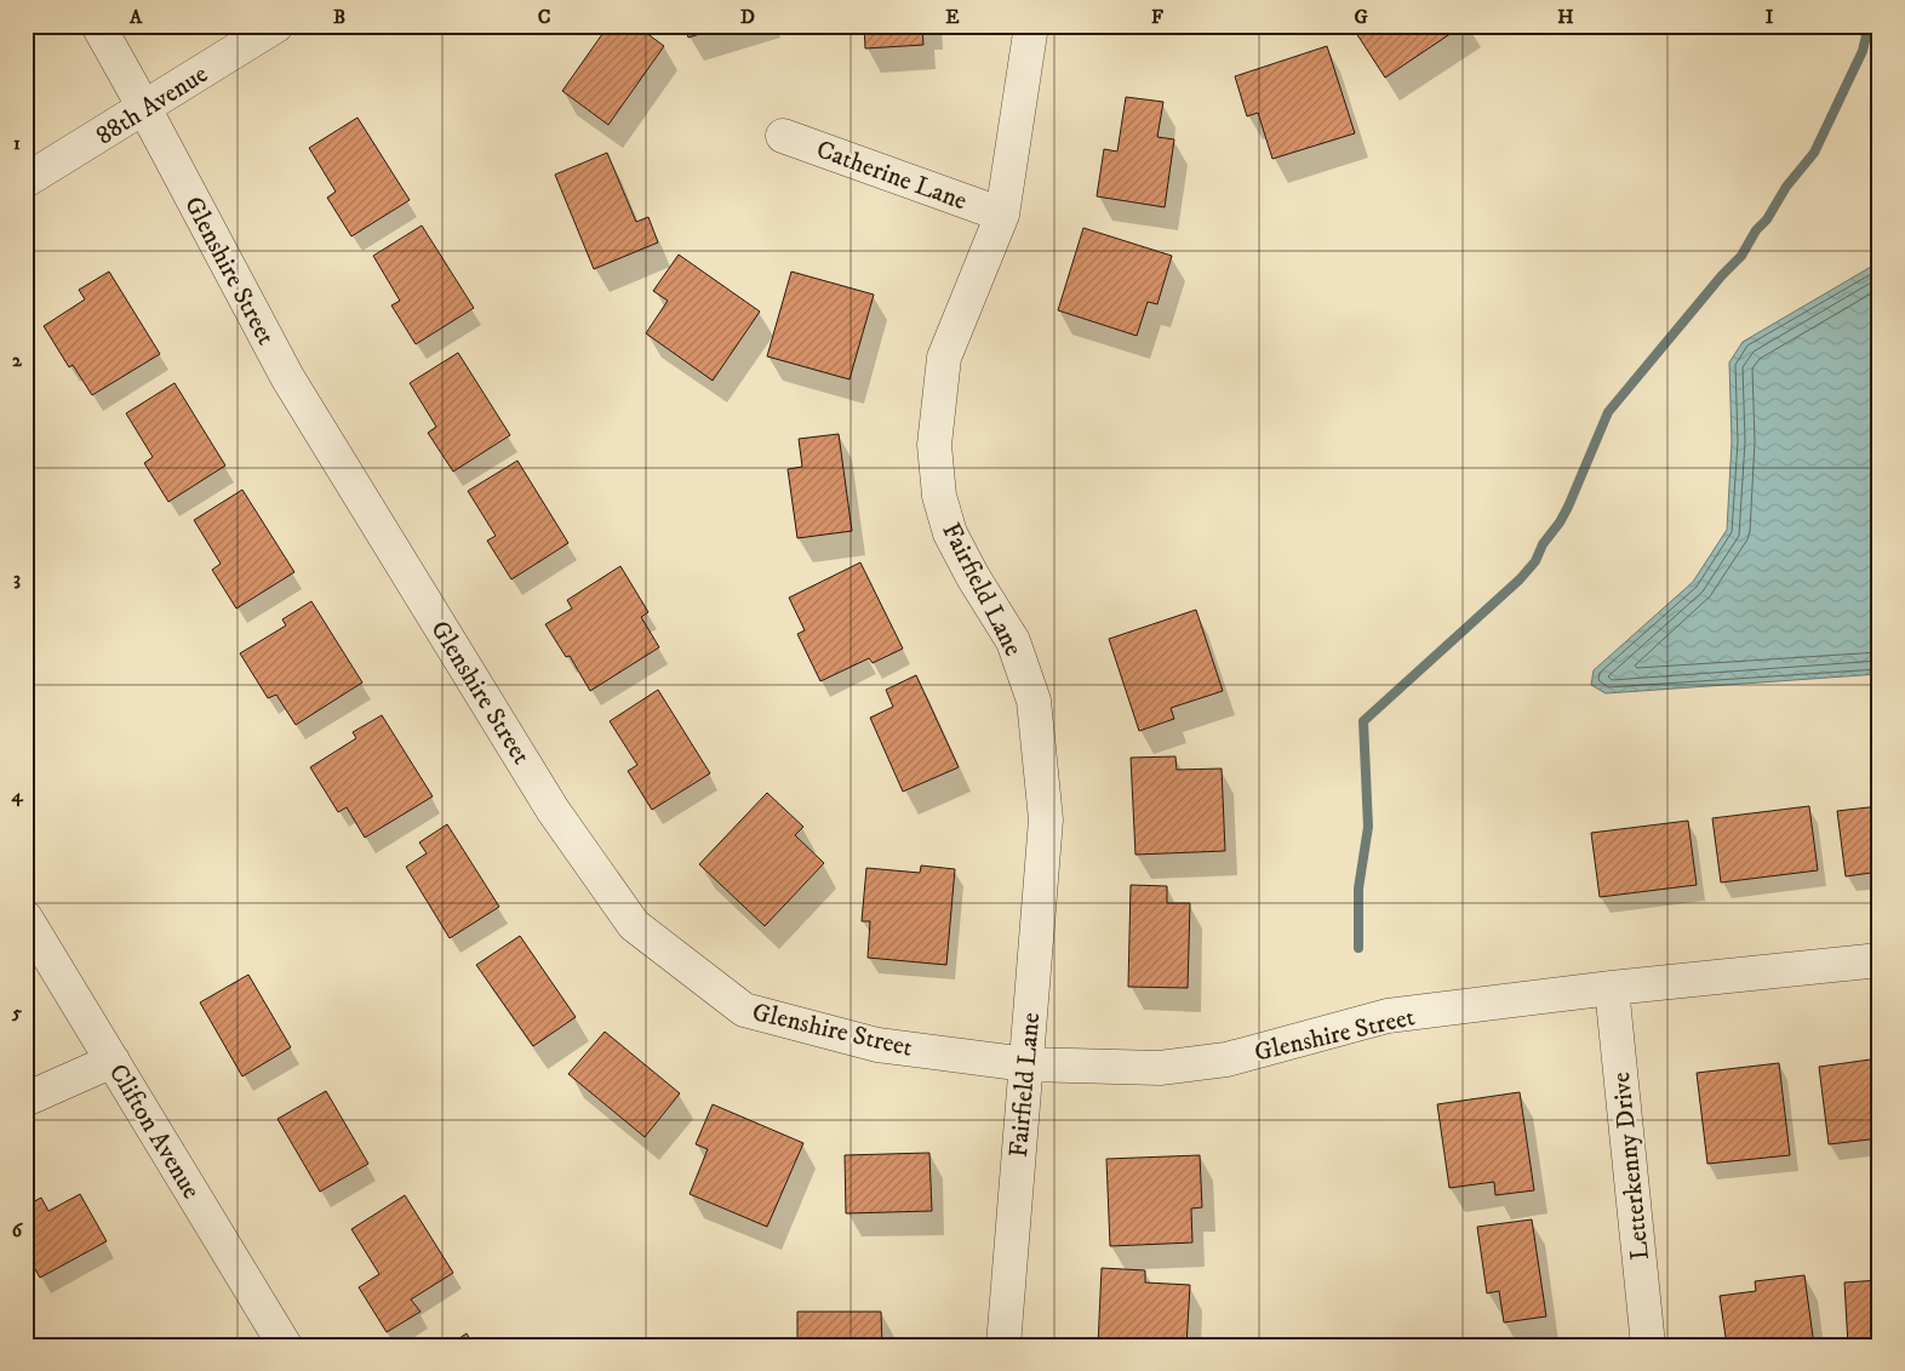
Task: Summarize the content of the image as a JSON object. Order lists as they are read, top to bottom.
{
  "streets": {
    "street": [
      "88th Avenue",
      "Catherine Lane",
      "Glenshire Street",
      "Fairfield Lane",
      "Clifton Avenue",
      "Letterkenny Drive"
    ]
  },
  "crossings": [
    ["88th Avenue", "Glenshire Street"],
    ["Catherine Lane", "Fairfield Lane"],
    ["Glenshire Street", "Fairfield Lane"],
    ["Glenshire Street", "Letterkenny Drive"]
  ],
  "grid": {
    "columns": [
      "A",
      "B",
      "C",
      "D",
      "E",
      "F",
      "G",
      "H",
      "I"
    ],
    "rows": [
      "1",
      "2",
      "3",
      "4",
      "5",
      "6"
    ]
  }
}
